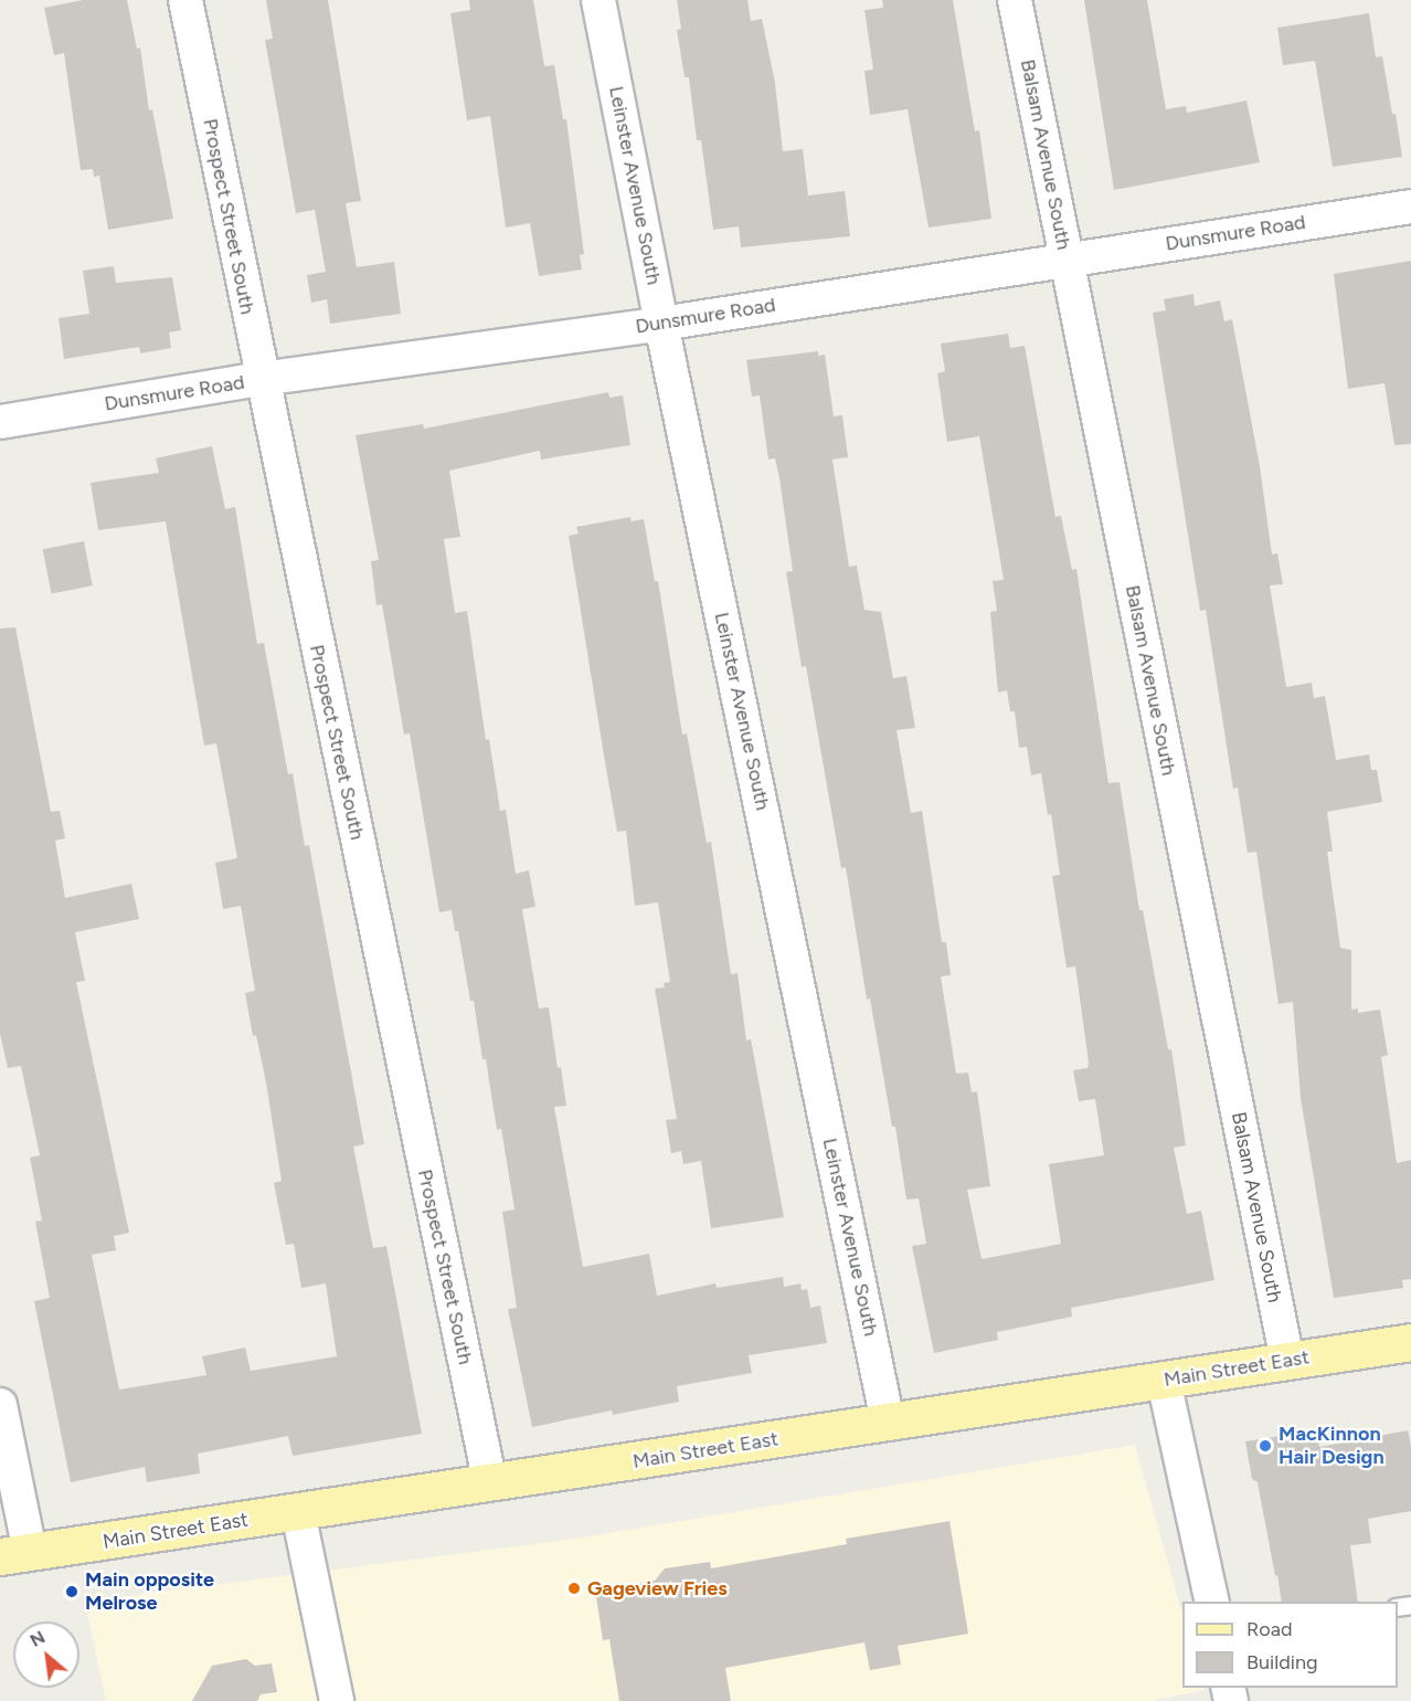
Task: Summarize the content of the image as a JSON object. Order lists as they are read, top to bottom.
{
  "streets": {
    "main road": ["Main Street East"],
    "street": [
      "Balsam Avenue South",
      "Leinster Avenue South",
      "Prospect Street South",
      "Dunsmure Road"
    ]
  },
  "crossings": [
    ["Balsam Avenue South", "Dunsmure Road"],
    ["Balsam Avenue South", "Main Street East"],
    ["Leinster Avenue South", "Dunsmure Road"],
    ["Leinster Avenue South", "Main Street East"],
    ["Prospect Street South", "Dunsmure Road"],
    ["Prospect Street South", "Main Street East"]
  ],
  "places": ["MacKinnon Hair Design", "Gageview Fries", "Main opposite Melrose"],
  "legend": ["Road", "Building"],
  "north": "top left"
}
